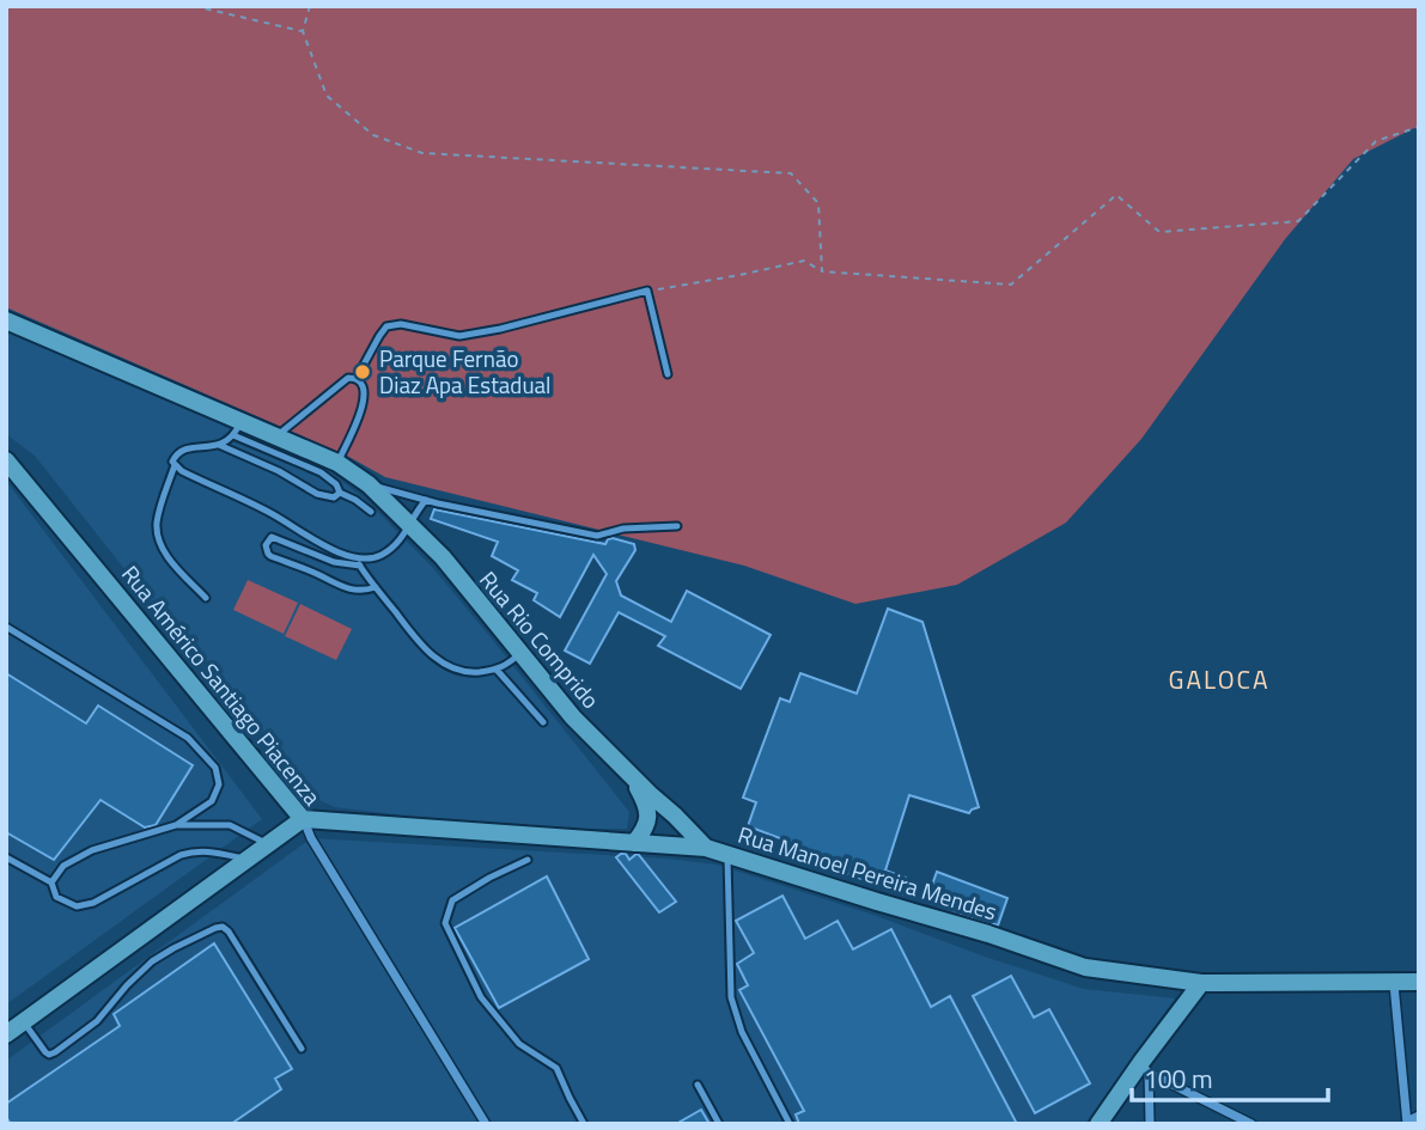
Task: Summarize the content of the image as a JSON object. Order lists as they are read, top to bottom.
{
  "streets": {
    "street": ["Rua Rio Comprido", "Rua Américo Santiago Piacenza", "Rua Manoel Pereira Mendes"]
  },
  "crossings": [
    ["Rua Rio Comprido", "Rua Manoel Pereira Mendes"],
    ["Rua Américo Santiago Piacenza", "Rua Manoel Pereira Mendes"]
  ],
  "districts": ["GALOCA"],
  "places": ["Parque Fernão Diaz Apa Estadual"],
  "scale_bar": "100 m"
}
